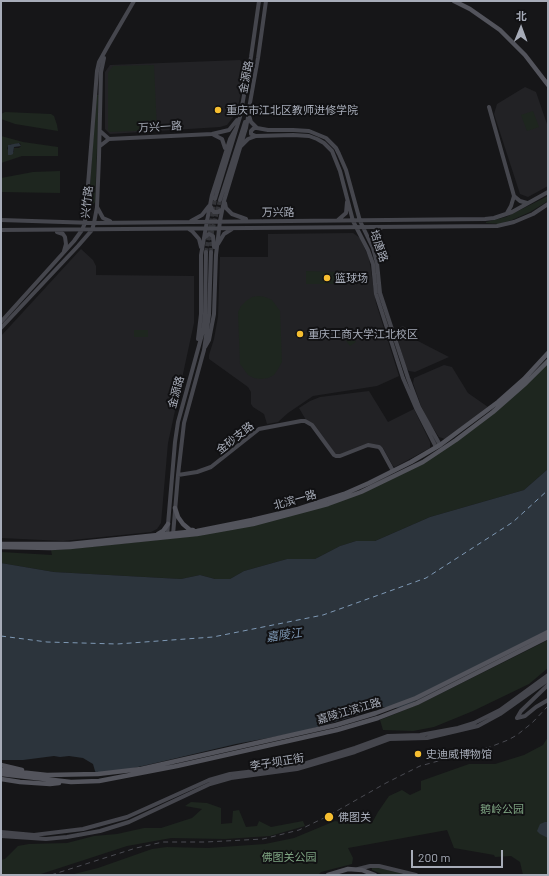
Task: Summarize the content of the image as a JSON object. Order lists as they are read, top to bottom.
{
  "streets": {
    "main road": [
      "金源路",
      "万兴一路",
      "兴竹路",
      "万兴路",
      "培唐路",
      "金砂支路",
      "北滨一路",
      "嘉陵江滨江路",
      "李子坝正街"
    ]
  },
  "crossings": [
    ["金源路", "万兴一路"],
    ["金源路", "万兴路"],
    ["金源路", "培唐路"],
    ["金源路", "金砂支路"],
    ["金源路", "北滨一路"],
    ["兴竹路", "万兴路"],
    ["万兴路", "培唐路"],
    ["培唐路", "北滨一路"],
    ["金砂支路", "北滨一路"]
  ],
  "water": ["嘉陵江"],
  "parks": ["鹅岭公园", "佛图关公园"],
  "places": [
    "重庆市江北区教师进修学院",
    "篮球场",
    "重庆工商大学江北校区",
    "史迪威博物馆",
    "佛图关"
  ],
  "scale_bar": "200 m",
  "north": "top"
}
